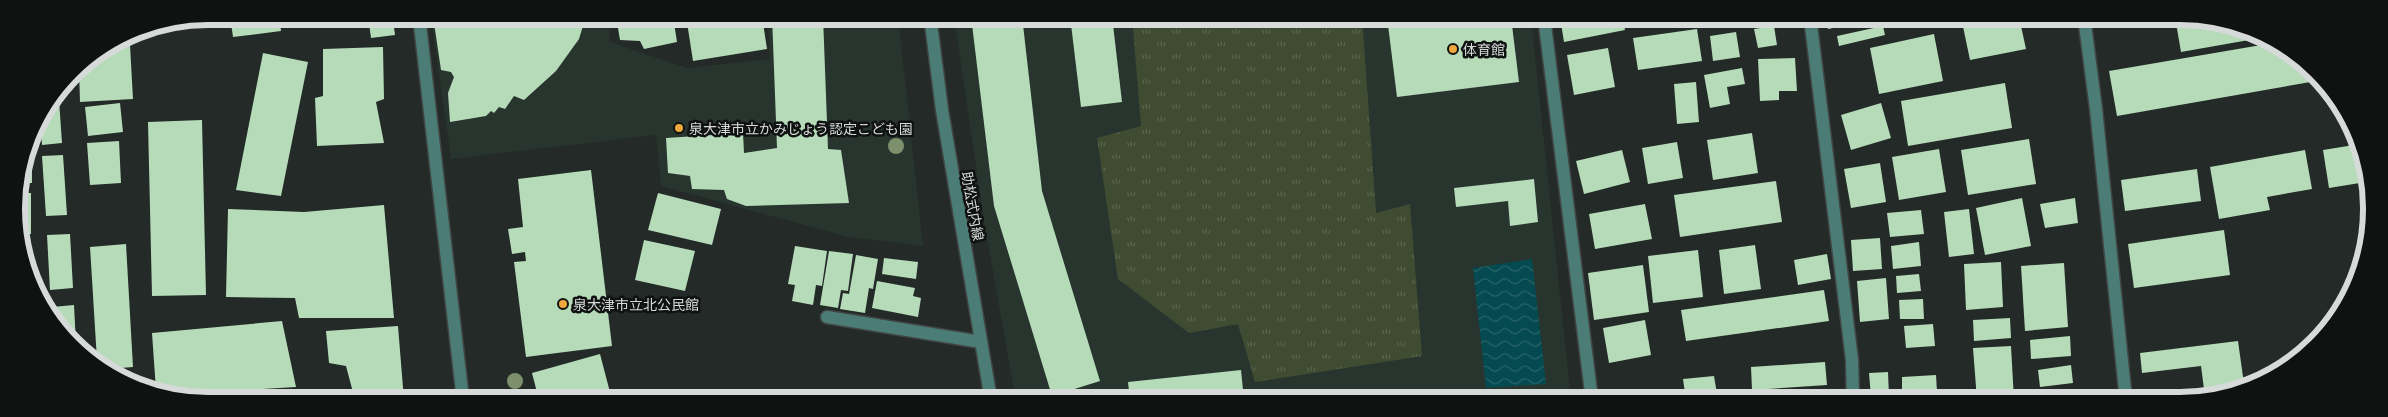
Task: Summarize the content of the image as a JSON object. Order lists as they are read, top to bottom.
{
  "streets": {
    "street": ["助松式内線"]
  },
  "places": ["体育館", "泉大津市立かみじょう認定こども園", "泉大津市立北公民館"]
}
